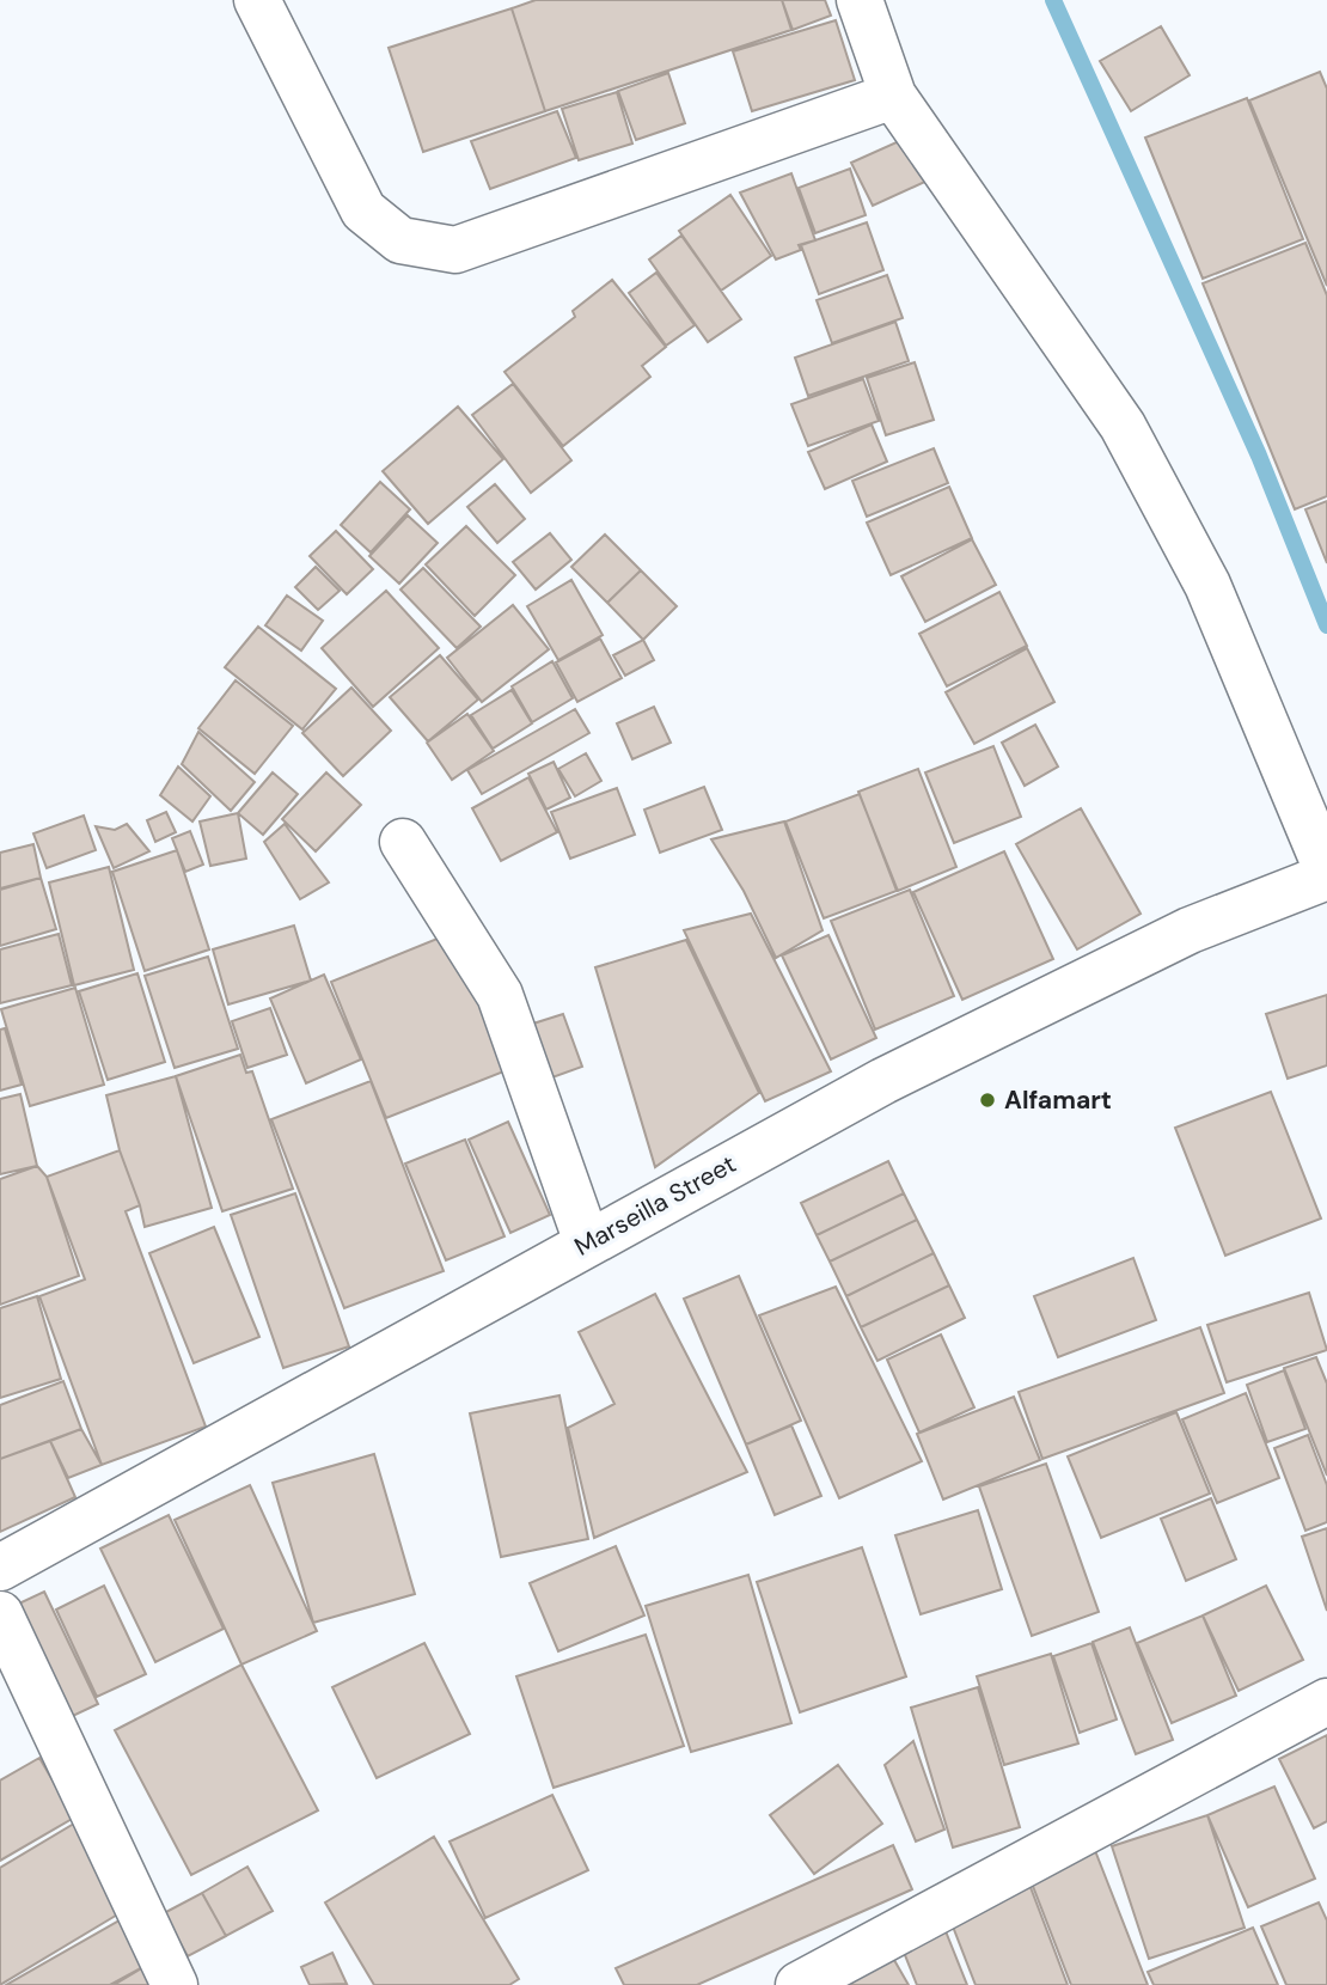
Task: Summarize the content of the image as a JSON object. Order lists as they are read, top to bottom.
{
  "streets": {
    "street": ["Marseilla Street"]
  },
  "places": ["Alfamart"]
}
